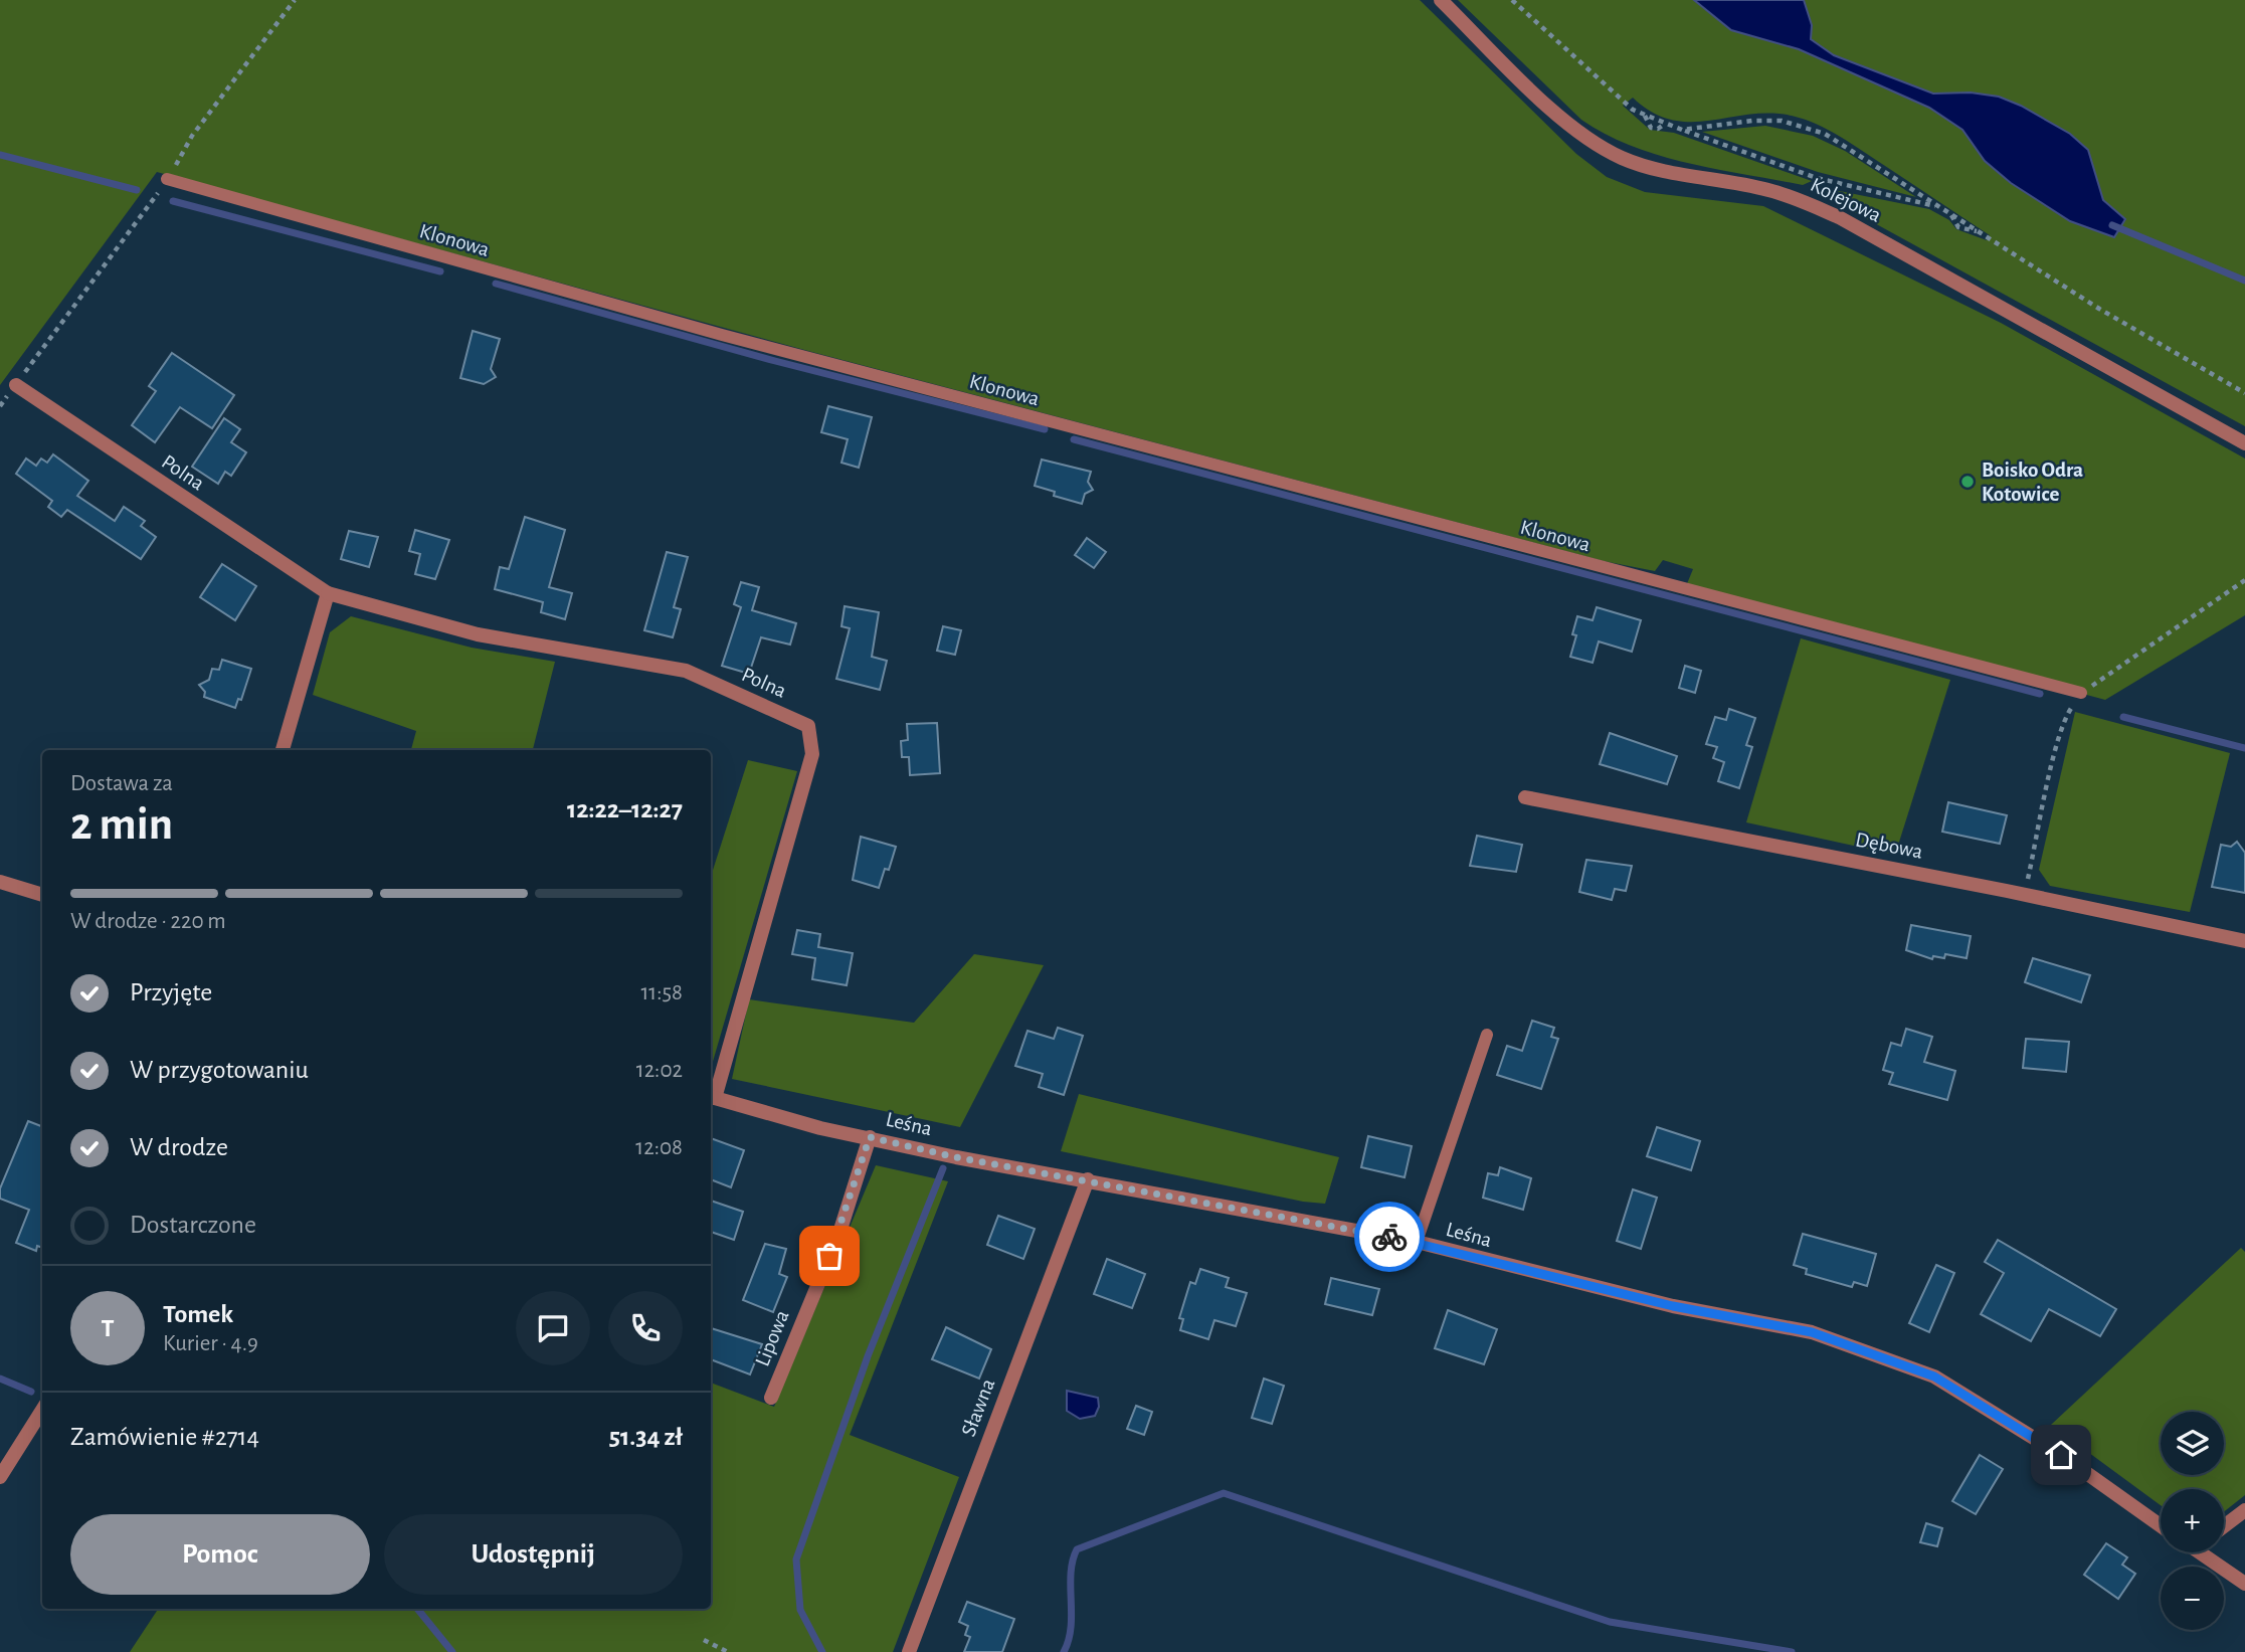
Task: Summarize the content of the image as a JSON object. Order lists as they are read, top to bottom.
{
  "streets": {
    "street": [
      "Kolejowa",
      "Polna",
      "Dębowa",
      "Leśna",
      "Lipowa",
      "Sławna"
    ],
    "lane": ["Klonowa"]
  },
  "crossings": [
    ["Polna", "Leśna"],
    ["Leśna", "Lipowa"],
    ["Leśna", "Sławna"]
  ],
  "places": ["Boisko Odra Kotowice"],
  "page": {
    "heading": ["2 min", "Dostawa za", "12:22–12:27"],
    "panel": [
      "Tomek",
      "Kurier · 4.9",
      "Zamówienie #2714",
      "51.34 zł"
    ],
    "bar": "W drodze · 220 m",
    "list": [
      ["Przyjęte", "11:58"],
      ["W przygotowaniu", "12:02"],
      ["W drodze", "12:08"],
      "Dostarczone"
    ],
    "round": "T",
    "map_buttons": ["+", "−"],
    "buttons": ["Pomoc", "Udostępnij"]
  }
}
